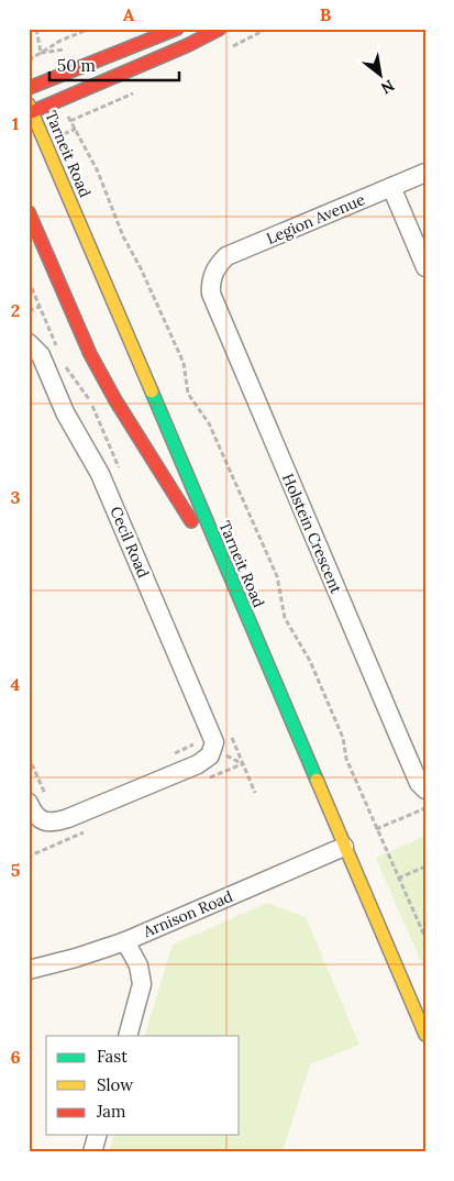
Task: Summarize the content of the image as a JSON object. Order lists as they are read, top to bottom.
{
  "streets": {
    "street": [
      "Tarneit Road",
      "Legion Avenue",
      "Holstein Crescent",
      "Cecil Road",
      "Arnison Road"
    ]
  },
  "crossings": [
    ["Tarneit Road", "Arnison Road"],
    ["Legion Avenue", "Holstein Crescent"]
  ],
  "legend": ["Fast", "Slow", "Jam"],
  "scale_bar": "50 m",
  "north": "bottom right",
  "grid": {
    "columns": ["A", "B"],
    "rows": [
      "1",
      "2",
      "3",
      "4",
      "5",
      "6"
    ]
  }
}
